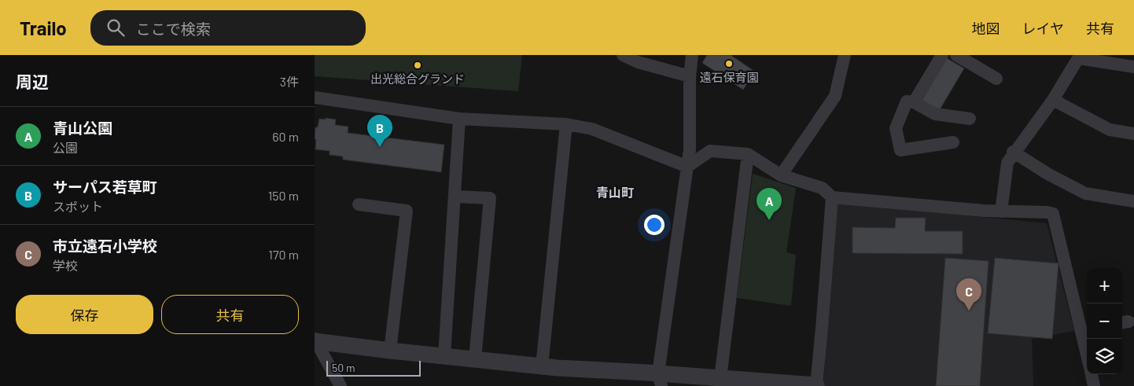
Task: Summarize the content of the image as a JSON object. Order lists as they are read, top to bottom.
{
  "districts": ["青山町"],
  "places": ["遠石保育園", "出光総合グランド"],
  "scale_bar": "50 m",
  "page": {
    "header": "Trailo",
    "search": "ここで検索",
    "nav": ["地図", "レイヤ", "共有"],
    "heading": ["周辺", "3件"],
    "list": [
      {
        "mark": "A",
        "name": "青山公園",
        "note": "公園",
        "value": "60 m"
      },
      {
        "mark": "B",
        "name": "サーパス若草町",
        "note": "スポット",
        "value": "150 m"
      },
      {
        "mark": "C",
        "name": "市立遠石小学校",
        "note": "学校",
        "value": "170 m"
      }
    ],
    "pins": ["B", "A", "C"],
    "map_buttons": ["+", "−"],
    "buttons": ["保存", "共有"],
    "scale": "50 m"
  }
}
